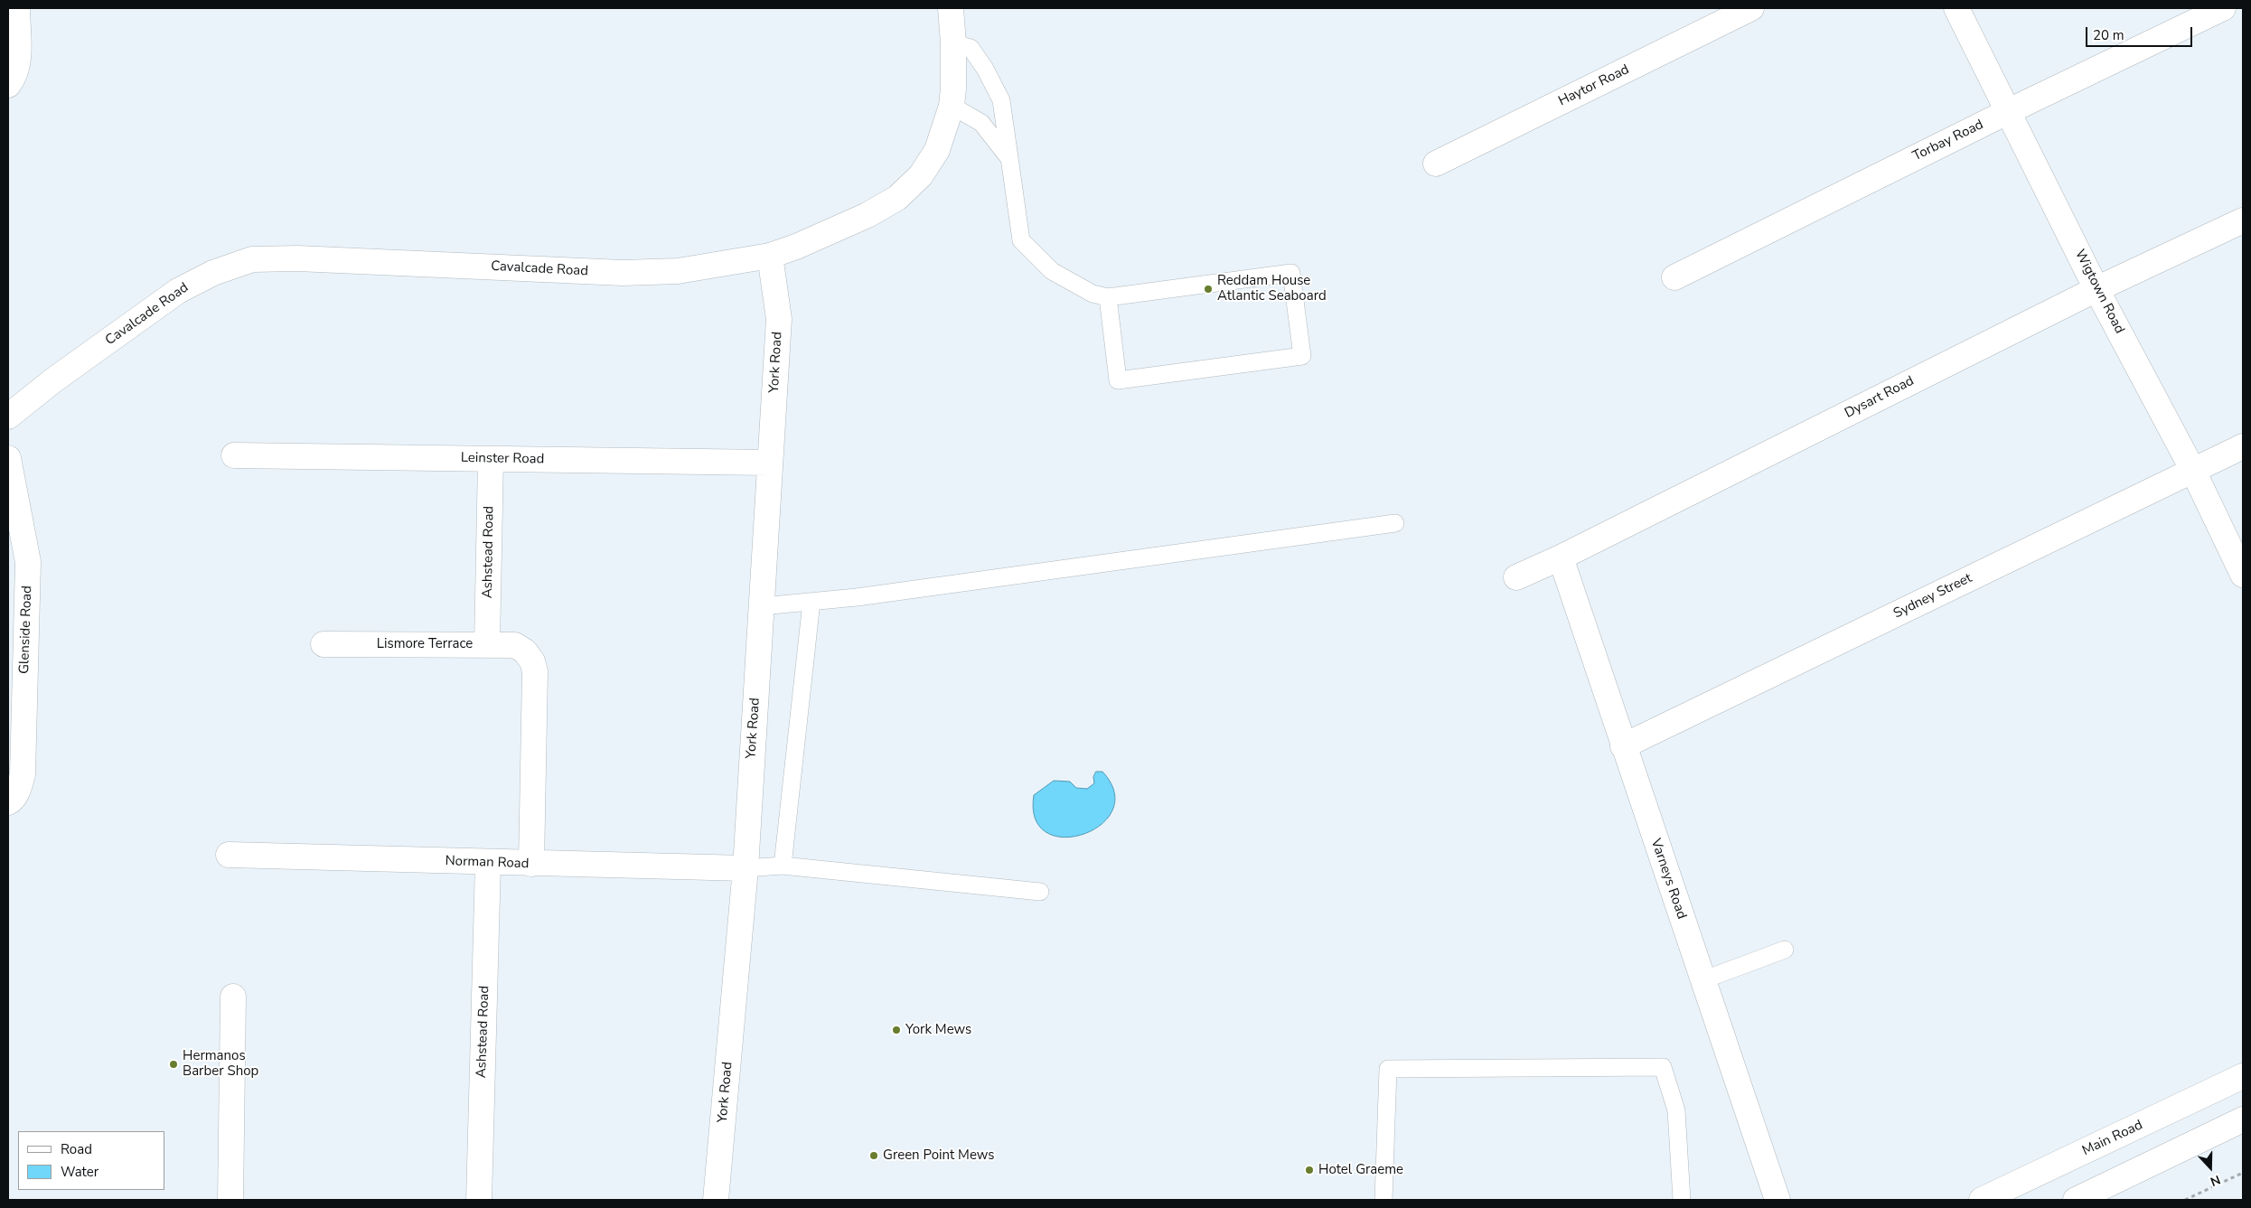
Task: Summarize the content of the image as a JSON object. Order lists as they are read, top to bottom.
{
  "streets": {
    "street": [
      "Haytor Road",
      "Torbay Road",
      "Cavalcade Road",
      "Wigtown Road",
      "York Road",
      "Dysart Road",
      "Leinster Road",
      "Ashstead Road",
      "Sydney Street",
      "Glenside Road",
      "Lismore Terrace",
      "Norman Road",
      "Varneys Road",
      "Main Road"
    ]
  },
  "crossings": [
    ["Torbay Road", "Wigtown Road"],
    ["Cavalcade Road", "York Road"],
    ["Wigtown Road", "Dysart Road"],
    ["Wigtown Road", "Sydney Street"],
    ["York Road", "Leinster Road"],
    ["York Road", "Norman Road"],
    ["Dysart Road", "Varneys Road"],
    ["Leinster Road", "Ashstead Road"],
    ["Ashstead Road", "Lismore Terrace"],
    ["Ashstead Road", "Norman Road"],
    ["Sydney Street", "Varneys Road"],
    ["Lismore Terrace", "Norman Road"]
  ],
  "places": [
    "Reddam House Atlantic Seaboard",
    "York Mews",
    "Hermanos Barber Shop",
    "Green Point Mews",
    "Hotel Graeme"
  ],
  "legend": ["Road", "Water"],
  "scale_bar": "20 m",
  "north": "bottom"
}
